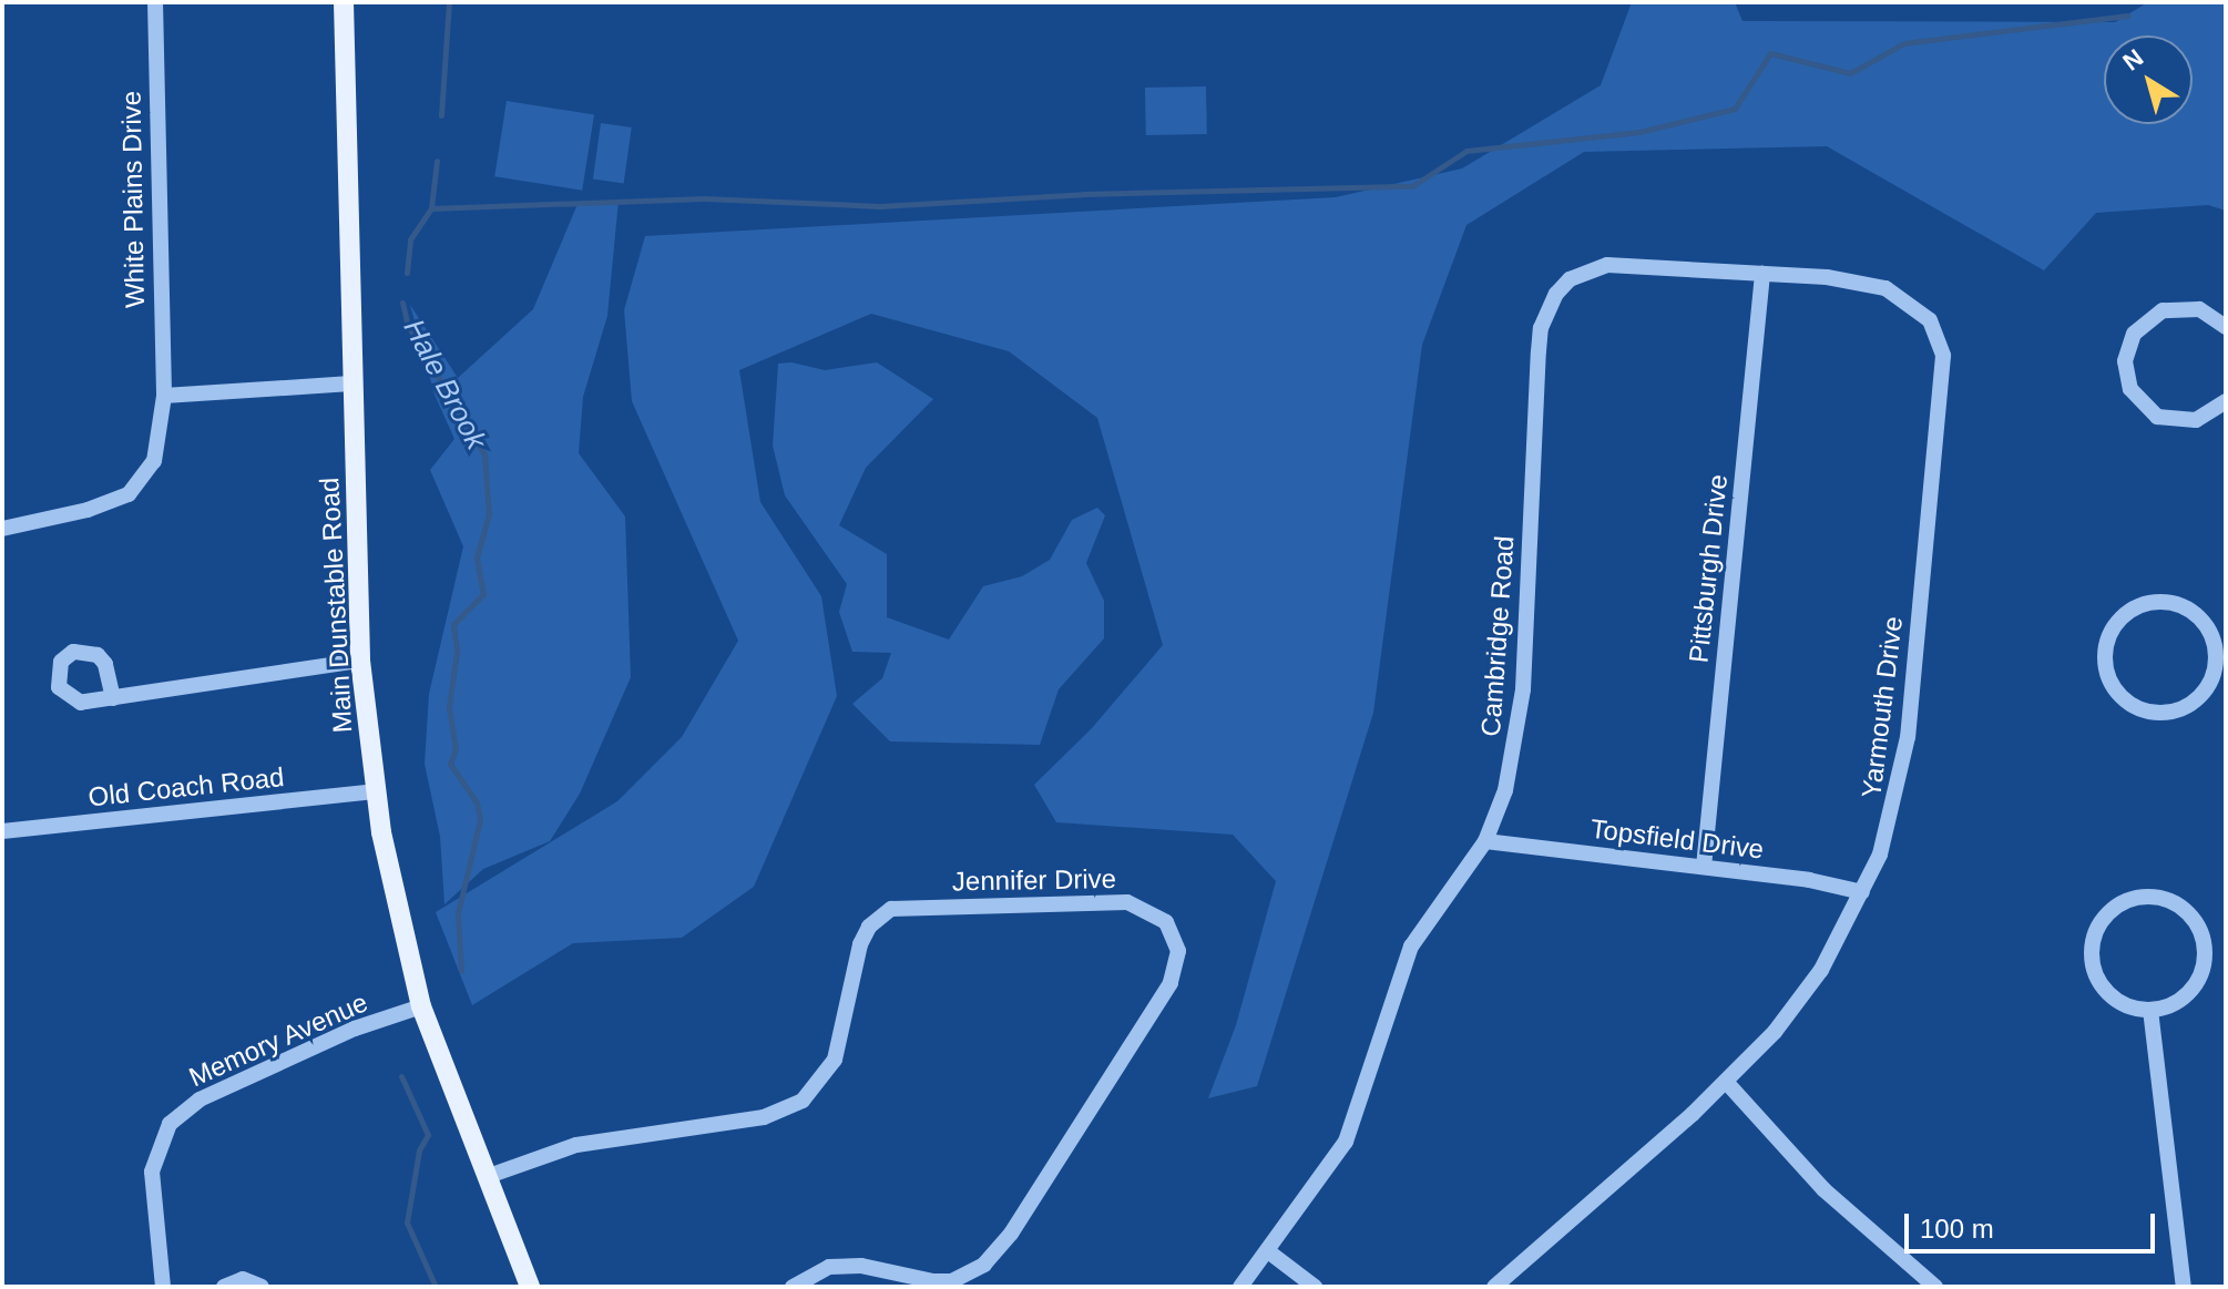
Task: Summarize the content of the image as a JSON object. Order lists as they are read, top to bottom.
{
  "streets": {
    "main road": ["Main Dunstable Road"],
    "street": [
      "White Plains Drive",
      "Pittsburgh Drive",
      "Cambridge Road",
      "Yarmouth Drive",
      "Old Coach Road",
      "Topsfield Drive",
      "Jennifer Drive",
      "Memory Avenue"
    ]
  },
  "crossings": [
    ["Pittsburgh Drive", "Cambridge Road"],
    ["Pittsburgh Drive", "Yarmouth Drive"],
    ["Pittsburgh Drive", "Topsfield Drive"],
    ["Main Dunstable Road", "Old Coach Road"],
    ["Main Dunstable Road", "Jennifer Drive"],
    ["Main Dunstable Road", "Memory Avenue"],
    ["Cambridge Road", "Yarmouth Drive"],
    ["Cambridge Road", "Topsfield Drive"],
    ["Yarmouth Drive", "Topsfield Drive"]
  ],
  "water": ["Hale Brook"],
  "scale_bar": "100 m",
  "north": "top left"
}
